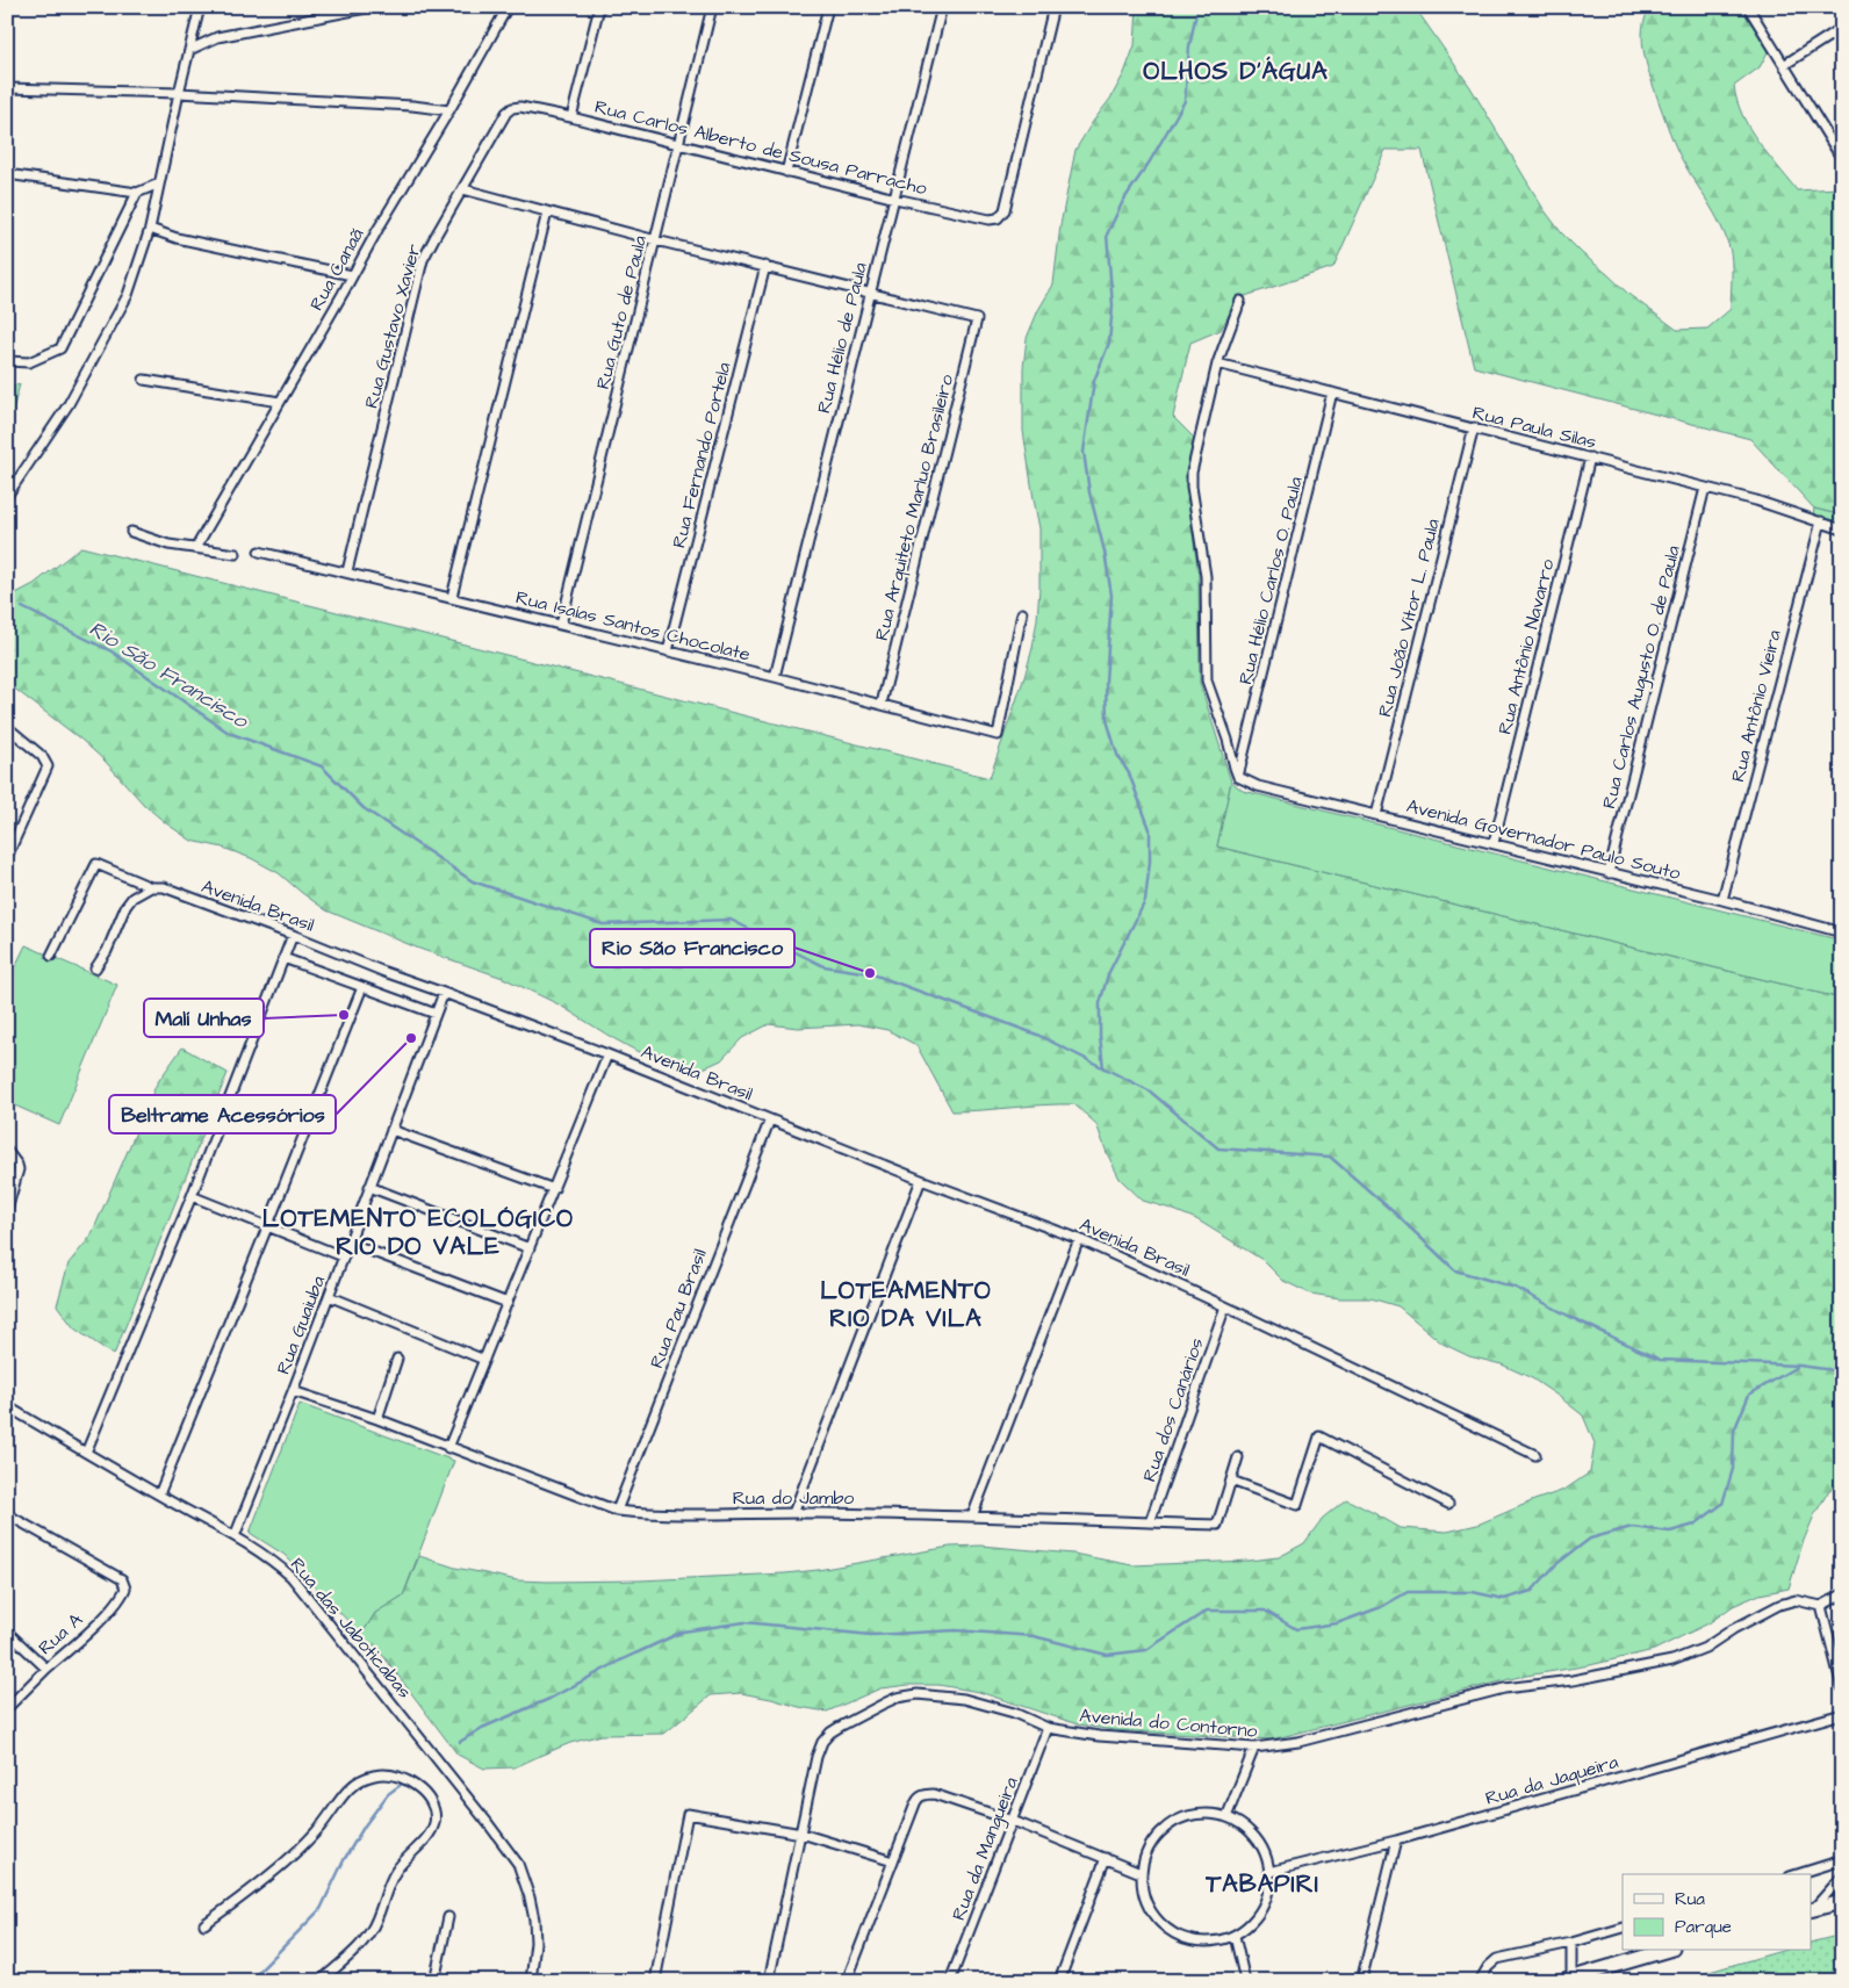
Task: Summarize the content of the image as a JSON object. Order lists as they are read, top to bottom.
{
  "streets": {
    "street": [
      "Rua Carlos Alberto de Sousa Parracho",
      "Rua Canaã",
      "Rua Guto de Paula",
      "Rua Gustavo Xavier",
      "Rua Hélio de Paula",
      "Rua Paula Silas",
      "Rua Fernando Portela",
      "Rua Arquiteto Marluo Brasileiro",
      "Rua Hélio Carlos O. Paula",
      "Rua João Vitor L. Paula",
      "Rua Isaías Santos Chocolate",
      "Rua Antônio Navarro",
      "Rua Carlos Augusto O. de Paula",
      "Rua Antônio Vieira",
      "Avenida Governador Paulo Souto",
      "Avenida Brasil",
      "Rua Pau Brasil",
      "Rua Guaiuba",
      "Rua dos Canários",
      "Rua do Jambo",
      "Rua das Jaboticabas",
      "Rua A",
      "Avenida do Contorno",
      "Rua da Jaqueira",
      "Rua da Mangueira"
    ]
  },
  "crossings": [
    ["Rua Carlos Alberto de Sousa Parracho", "Rua Guto de Paula"],
    ["Rua Carlos Alberto de Sousa Parracho", "Rua Gustavo Xavier"],
    ["Rua Carlos Alberto de Sousa Parracho", "Rua Hélio de Paula"],
    ["Rua Guto de Paula", "Rua Isaías Santos Chocolate"],
    ["Rua Gustavo Xavier", "Rua Isaías Santos Chocolate"],
    ["Rua Hélio de Paula", "Rua Arquiteto Marluo Brasileiro"],
    ["Rua Hélio de Paula", "Rua Isaías Santos Chocolate"],
    ["Rua Paula Silas", "Rua Hélio Carlos O. Paula"],
    ["Rua Paula Silas", "Rua João Vitor L. Paula"],
    ["Rua Paula Silas", "Rua Antônio Navarro"],
    ["Rua Paula Silas", "Rua Carlos Augusto O. de Paula"],
    ["Rua Paula Silas", "Rua Antônio Vieira"],
    ["Rua Fernando Portela", "Rua Isaías Santos Chocolate"],
    ["Rua Arquiteto Marluo Brasileiro", "Rua Isaías Santos Chocolate"],
    ["Rua Hélio Carlos O. Paula", "Avenida Governador Paulo Souto"],
    ["Rua João Vitor L. Paula", "Avenida Governador Paulo Souto"],
    ["Rua Antônio Navarro", "Avenida Governador Paulo Souto"],
    ["Rua Carlos Augusto O. de Paula", "Avenida Governador Paulo Souto"],
    ["Rua Antônio Vieira", "Avenida Governador Paulo Souto"],
    ["Avenida Brasil", "Rua Pau Brasil"],
    ["Avenida Brasil", "Rua Guaiuba"],
    ["Avenida Brasil", "Rua dos Canários"],
    ["Rua Pau Brasil", "Rua do Jambo"],
    ["Rua Guaiuba", "Rua do Jambo"],
    ["Rua Guaiuba", "Rua das Jaboticabas"],
    ["Rua dos Canários", "Rua do Jambo"],
    ["Avenida do Contorno", "Rua da Mangueira"]
  ],
  "districts": [
    "OLHOS D'ÁGUA",
    "LOTEMENTO ECOLÓGICO RIO DO VALE",
    "LOTEAMENTO RIO DA VILA",
    "TABAPIRI"
  ],
  "water": ["Rio São Francisco"],
  "places": ["Rio São Francisco", "Malí Unhas", "Beltrame Acessórios"],
  "legend": ["Rua", "Parque"]
}
